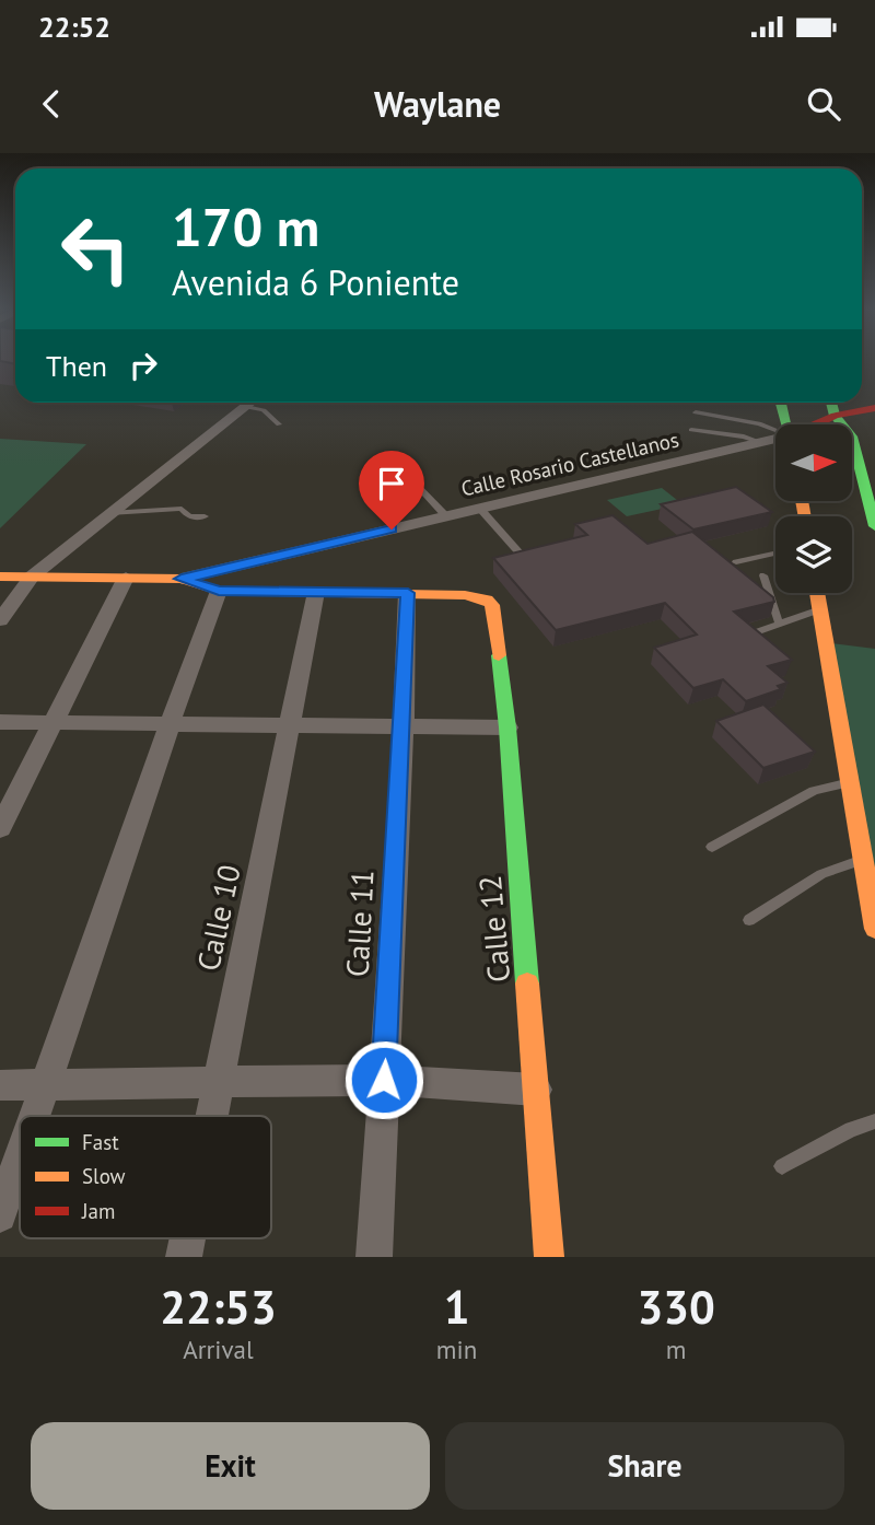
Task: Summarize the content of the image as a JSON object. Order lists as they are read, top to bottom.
{
  "streets": {
    "street": [
      "Calle Rosario Castellanos",
      "Calle 10",
      "Calle 11",
      "Calle 12"
    ]
  },
  "crossings": [
    ["Calle 11", "Calle 12"]
  ],
  "legend": ["Fast", "Slow", "Jam"],
  "north": "right",
  "page": {
    "status": "22:52",
    "header": "Waylane",
    "turn": ["170 m", "Avenida 6 Poniente"],
    "then": "Then",
    "eta": [
      "22:53",
      "Arrival",
      "1",
      "min",
      "330",
      "m"
    ],
    "buttons": ["Exit", "Share"]
  }
}
